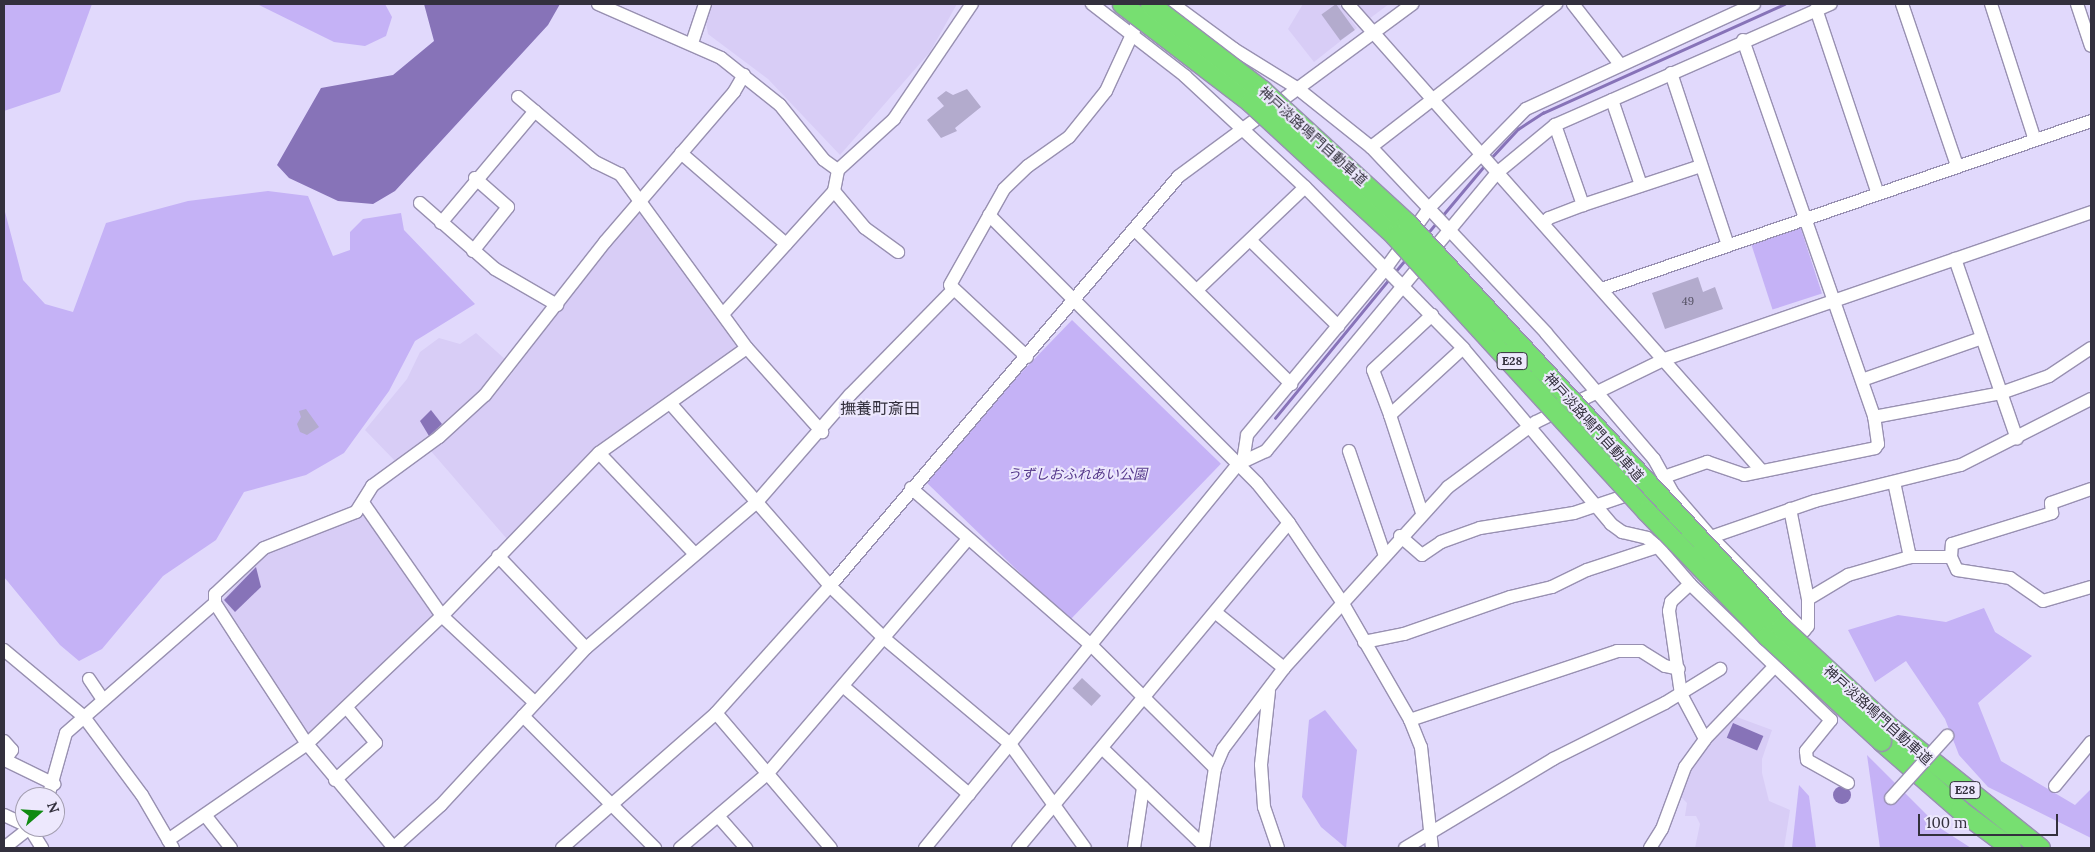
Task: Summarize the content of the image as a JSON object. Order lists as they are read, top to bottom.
{
  "streets": {
    "highway": ["神戸淡路鳴門自動車道", "E28"]
  },
  "districts": ["撫養町斎田"],
  "parks": ["うずしおふれあい公園"],
  "house_numbers": ["49"],
  "scale_bar": "100 m",
  "north": "right"
}
